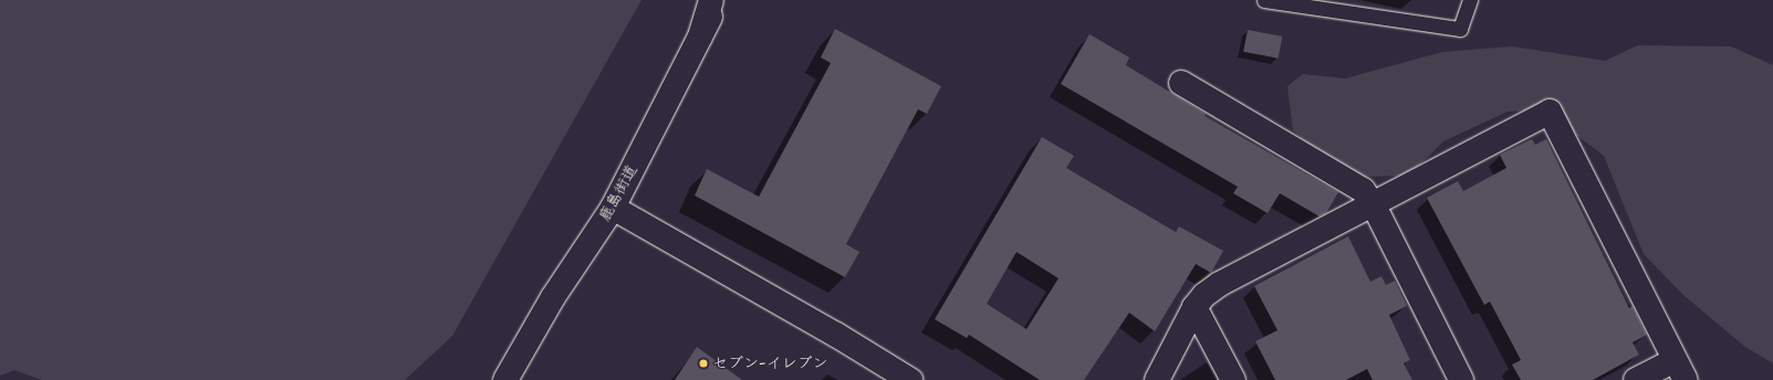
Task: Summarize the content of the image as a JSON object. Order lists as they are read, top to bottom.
{
  "streets": {
    "main road": ["鹿島街道"]
  },
  "places": ["セブン-イレブン"]
}
